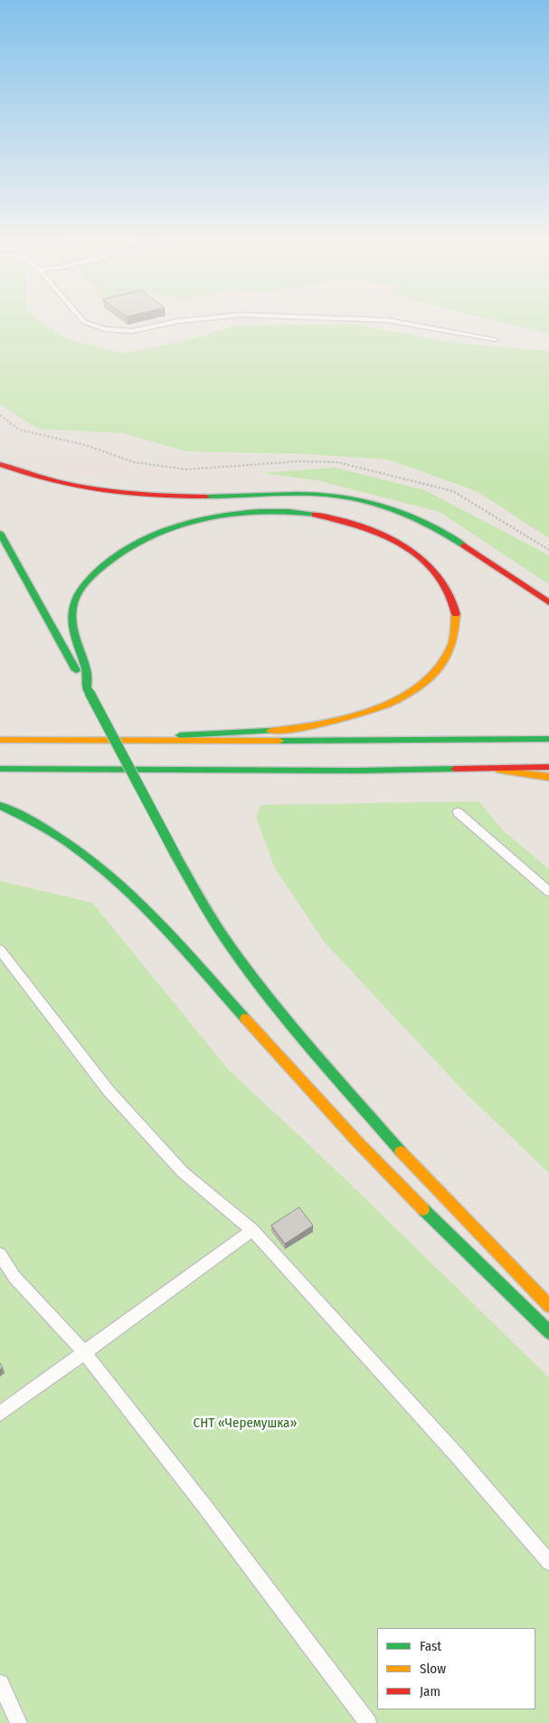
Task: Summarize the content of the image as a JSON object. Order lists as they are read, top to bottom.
{
  "parks": ["СНТ «Черемушка»"],
  "legend": ["Fast", "Slow", "Jam"]
}
